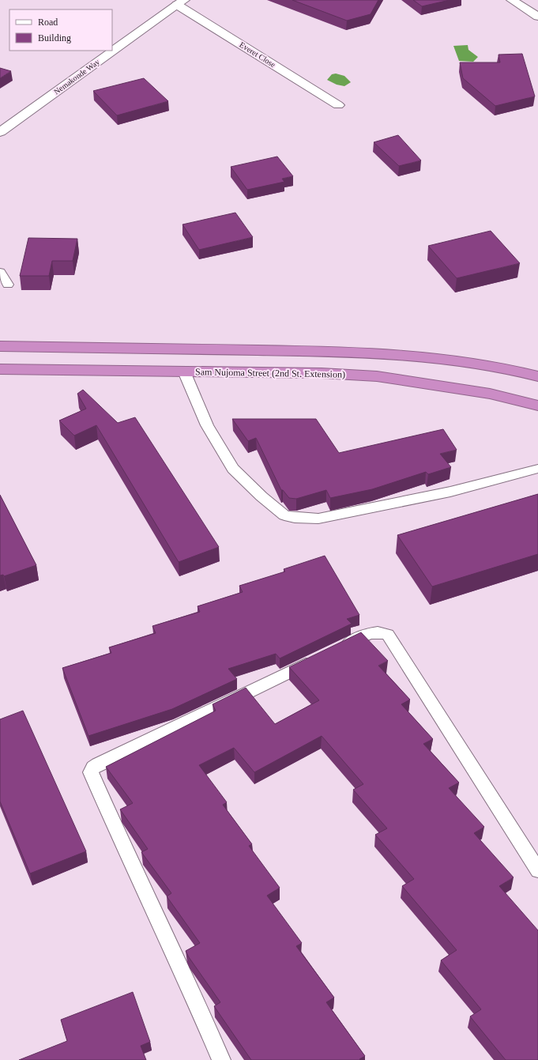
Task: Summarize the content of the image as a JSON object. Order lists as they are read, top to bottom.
{
  "streets": {
    "highway": ["Sam Nujoma Street (2nd St. Extension)"],
    "street": ["Everet Close", "Nemakonde Way"]
  },
  "crossings": [
    ["Everet Close", "Nemakonde Way"]
  ],
  "legend": ["Road", "Building"]
}
